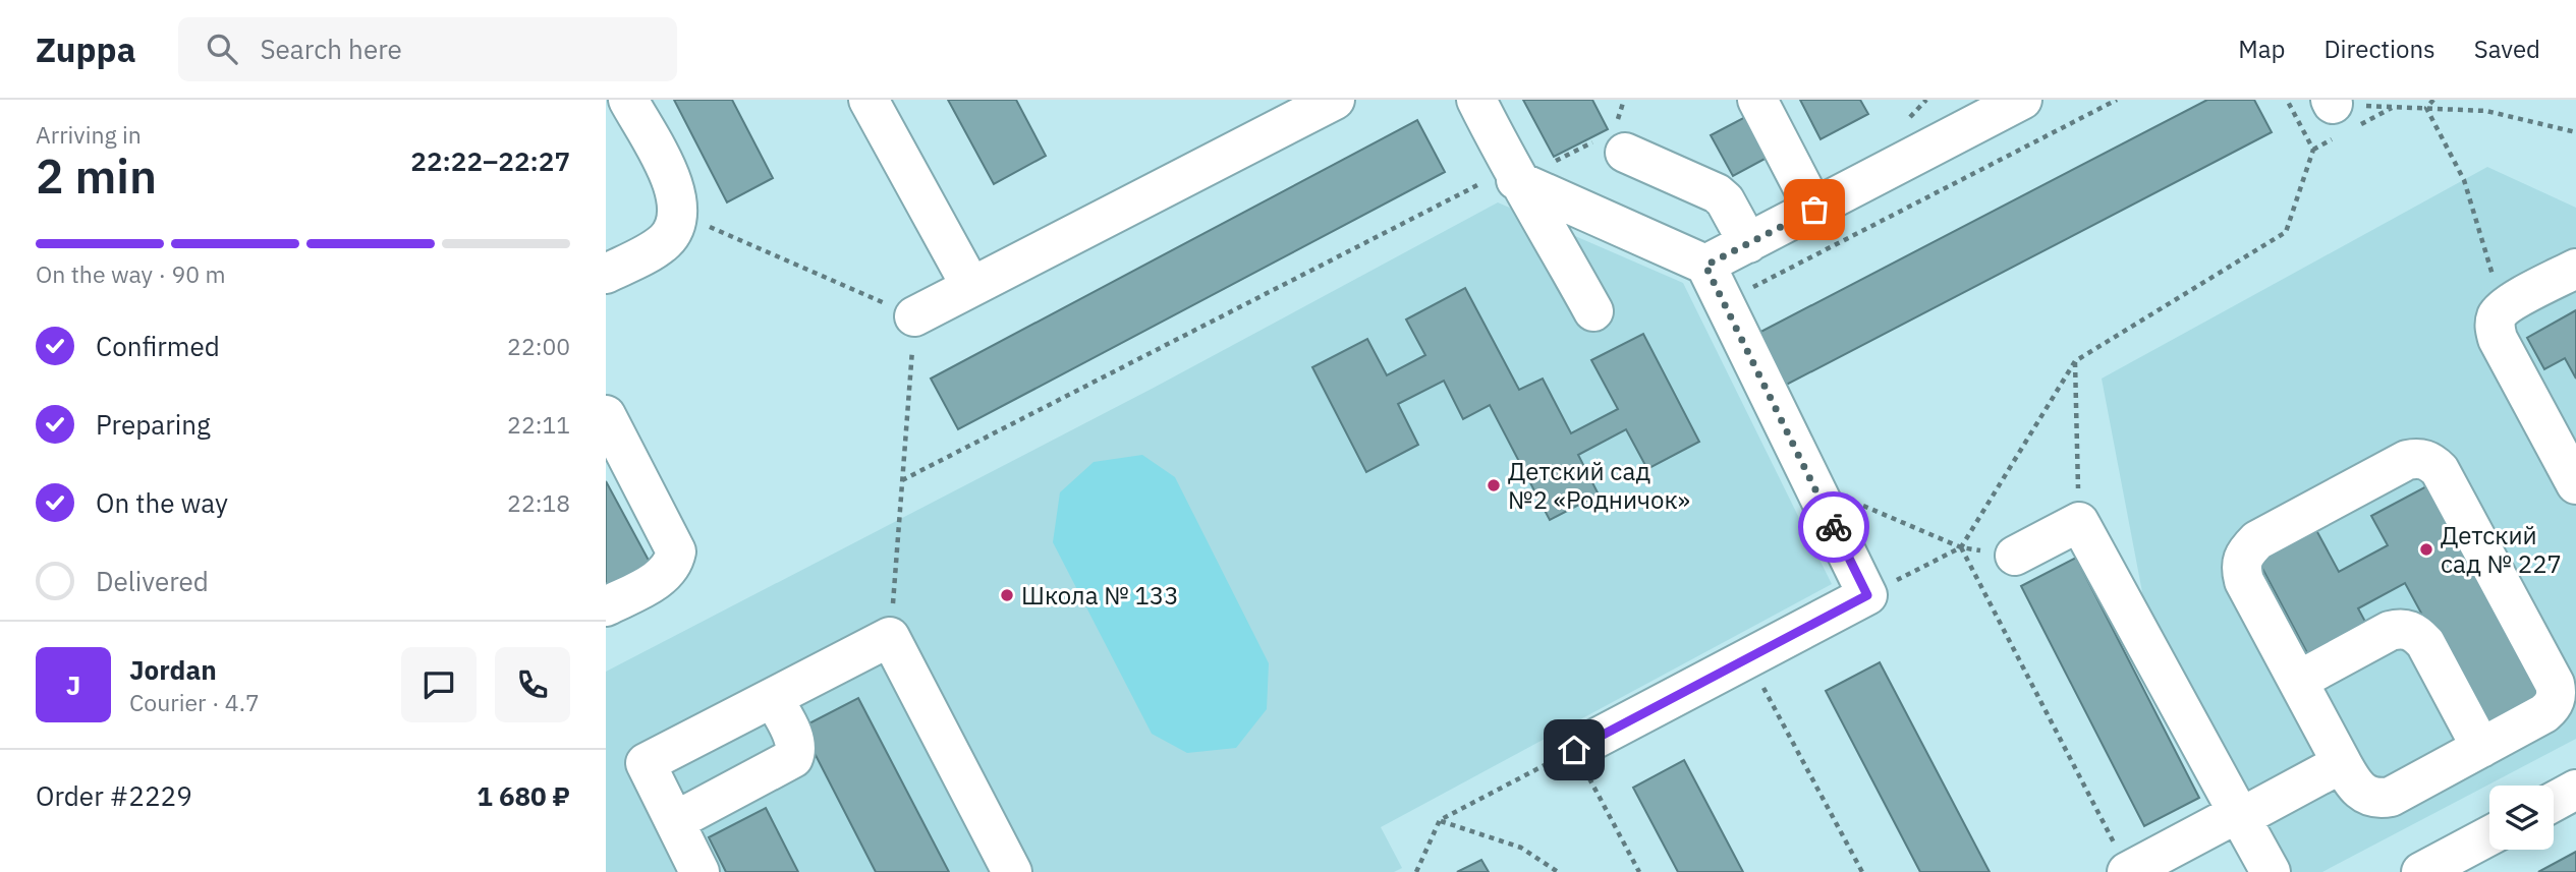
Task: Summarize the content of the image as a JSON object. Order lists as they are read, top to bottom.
{
  "places": ["Детский сад №2 «Родничок»", "Детский сад № 227", "Школа № 133"],
  "page": {
    "header": "Zuppa",
    "search": "Search here",
    "nav": ["Map", "Directions", "Saved"],
    "heading": ["2 min", "Arriving in", "22:22–22:27"],
    "panel": [
      "Jordan",
      "Courier · 4.7",
      "Order #2229",
      "1 680 ₽"
    ],
    "bar": "On the way · 90 m",
    "list": [
      ["Confirmed", "22:00"],
      ["Preparing", "22:11"],
      ["On the way", "22:18"],
      "Delivered"
    ],
    "round": "J"
  }
}
